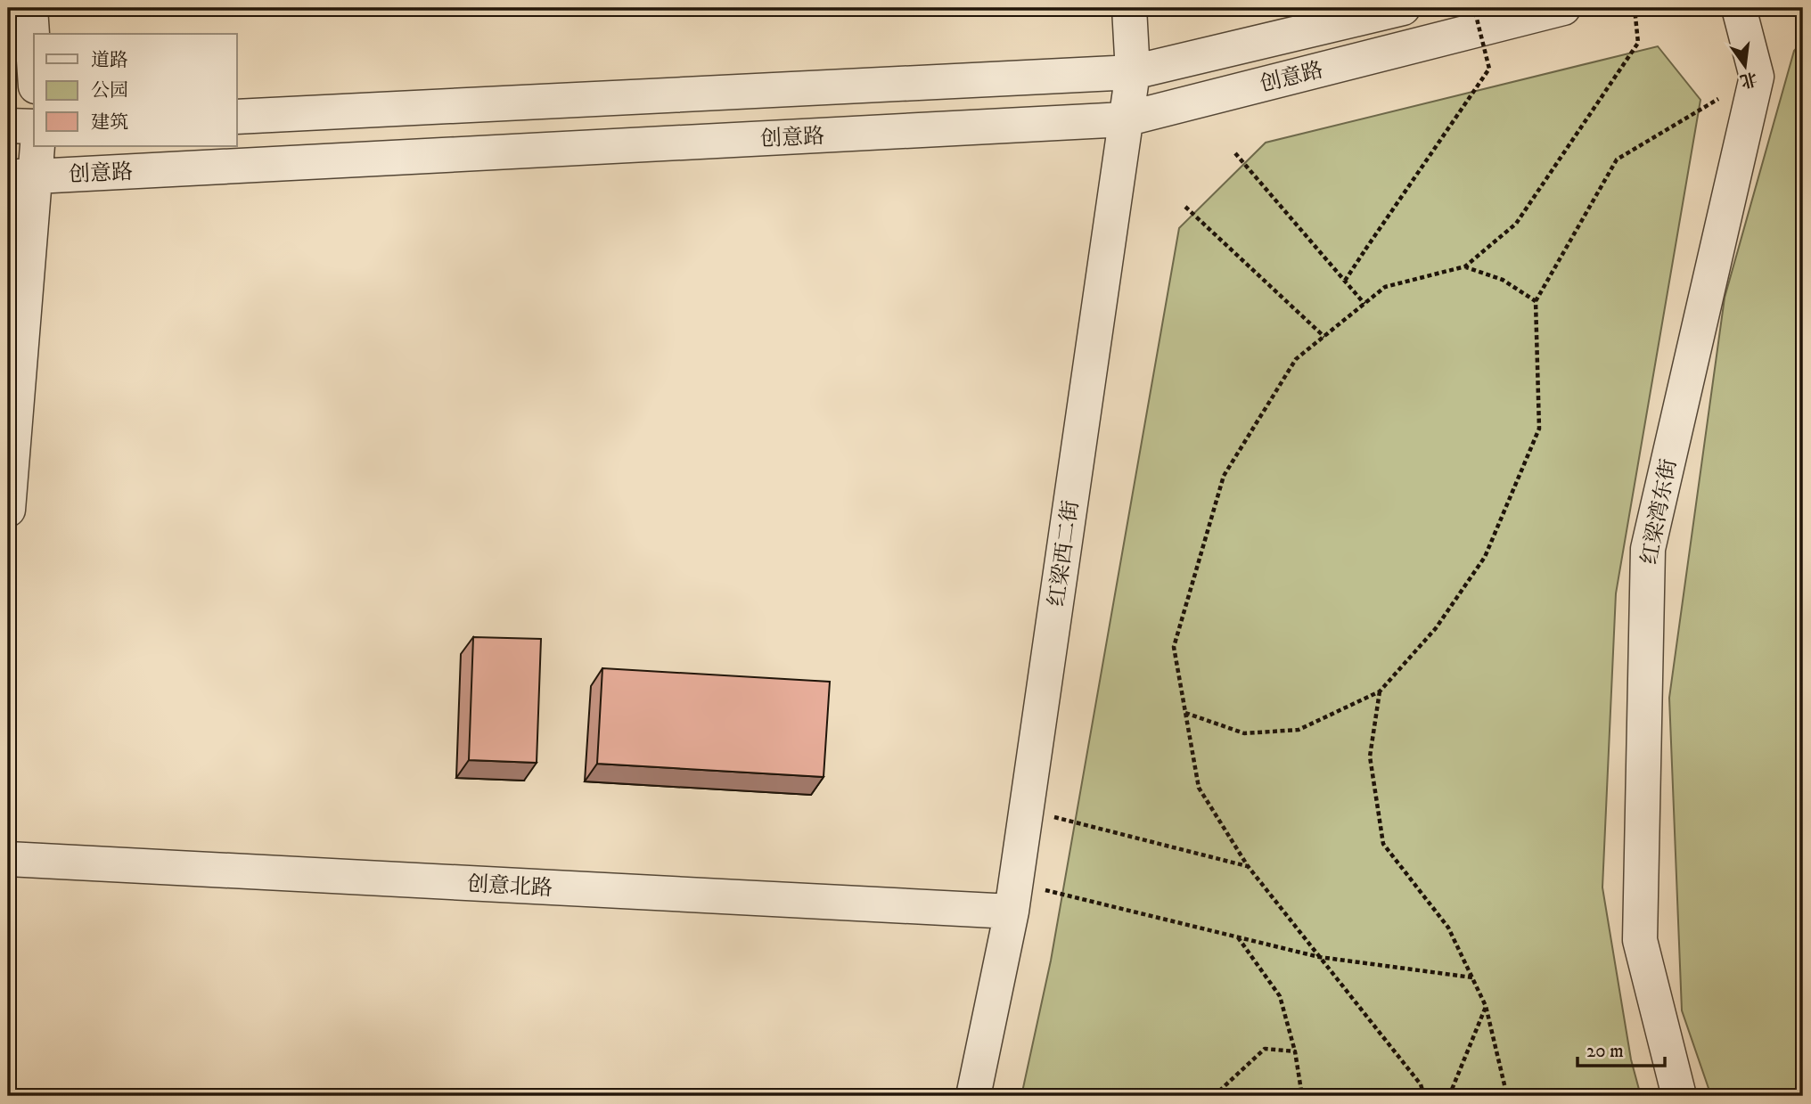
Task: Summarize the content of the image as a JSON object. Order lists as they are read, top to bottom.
{
  "streets": {
    "street": [
      "创意路",
      "红梁湾东街",
      "红梁西二街",
      "创意北路"
    ]
  },
  "crossings": [
    ["创意路", "红梁西二街"],
    ["红梁西二街", "创意北路"]
  ],
  "legend": ["道路", "公园", "建筑"],
  "scale_bar": "20 m",
  "north": "bottom"
}
